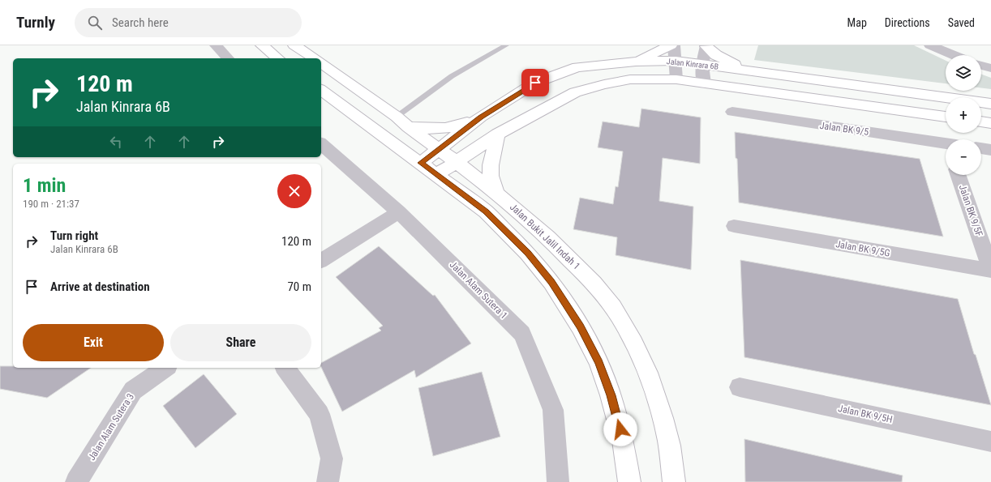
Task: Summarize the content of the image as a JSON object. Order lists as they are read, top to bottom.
{
  "streets": {
    "street": [
      "Jalan Kinrara 6B",
      "Jalan BK 9/5",
      "Jalan BK 9/5F",
      "Jalan Bukit Jalil Indah 1",
      "Jalan BK 9/5G",
      "Jalan Alam Sutera 1",
      "Jalan BK 9/5H",
      "Jalan Alam Sutera 3"
    ]
  },
  "crossings": [
    ["Jalan Kinrara 6B", "Jalan Bukit Jalil Indah 1"],
    ["Jalan BK 9/5F", "Jalan BK 9/5G"]
  ],
  "page": {
    "header": "Turnly",
    "search": "Search here",
    "nav": ["Map", "Directions", "Saved"],
    "map_buttons": ["+", "−"],
    "turn": ["120 m", "Jalan Kinrara 6B"],
    "heading": ["1 min", "190 m · 21:37"],
    "list": [
      {
        "name": "Turn right",
        "note": "Jalan Kinrara 6B",
        "value": "120 m"
      },
      {
        "name": "Arrive at destination",
        "value": "70 m"
      }
    ],
    "buttons": ["Exit", "Share"]
  }
}
